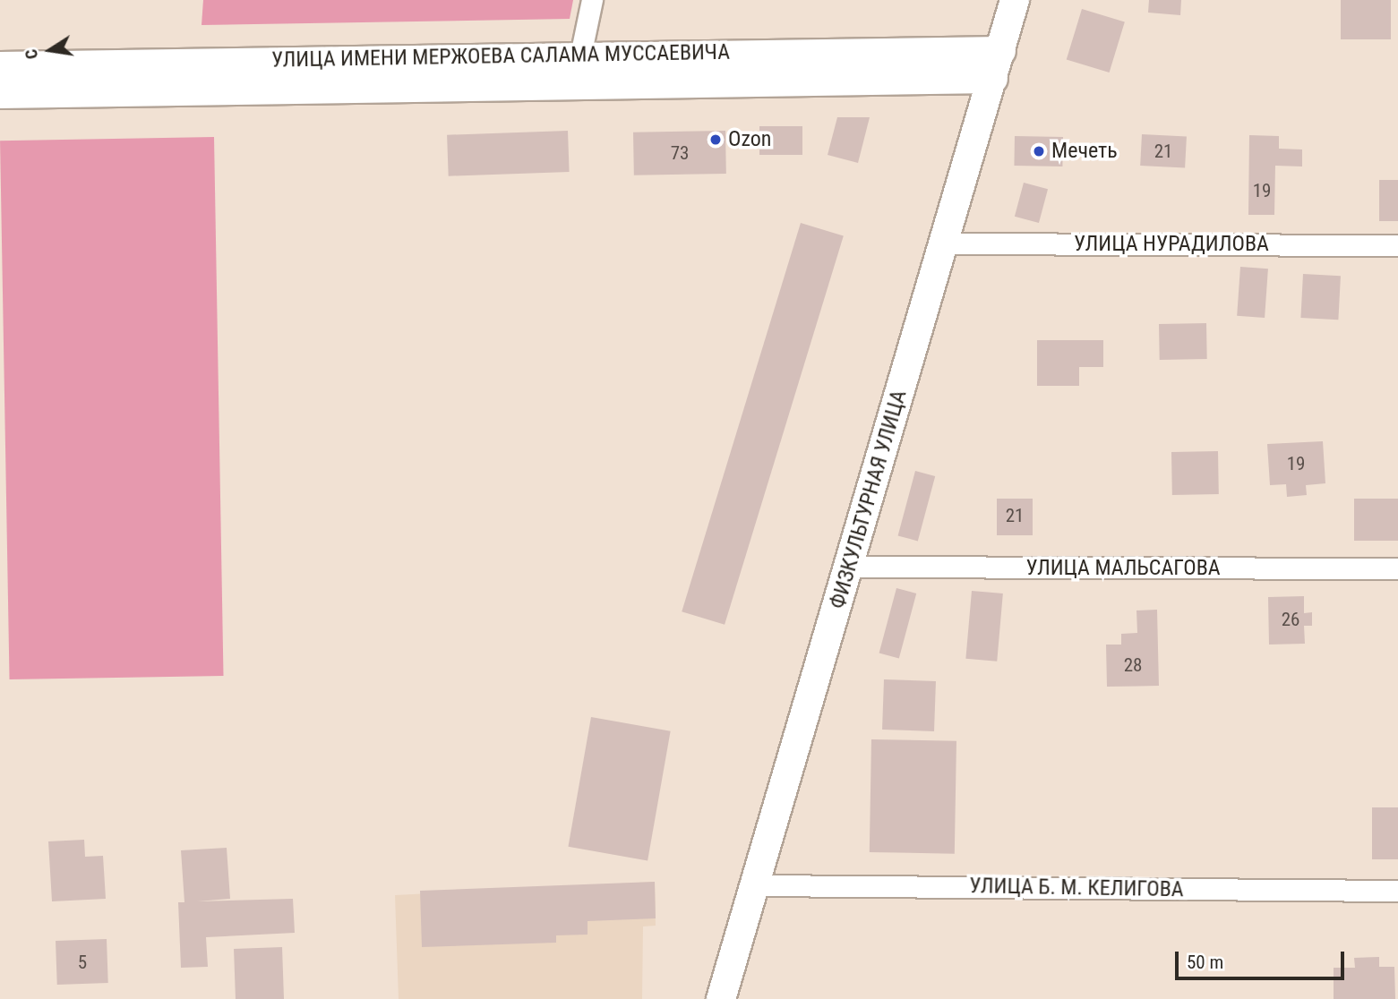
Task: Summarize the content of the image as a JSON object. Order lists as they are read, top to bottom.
{
  "streets": {
    "street": [
      "УЛИЦА ИМЕНИ МЕРЖОЕВА САЛАМА МУССАЕВИЧА",
      "УЛИЦА НУРАДИЛОВА",
      "ФИЗКУЛЬТУРНАЯ УЛИЦА",
      "УЛИЦА МАЛЬСАГОВА",
      "УЛИЦА Б. М. КЕЛИГОВА"
    ]
  },
  "crossings": [
    ["УЛИЦА ИМЕНИ МЕРЖОЕВА САЛАМА МУССАЕВИЧА", "ФИЗКУЛЬТУРНАЯ УЛИЦА"],
    ["УЛИЦА НУРАДИЛОВА", "ФИЗКУЛЬТУРНАЯ УЛИЦА"],
    ["ФИЗКУЛЬТУРНАЯ УЛИЦА", "УЛИЦА МАЛЬСАГОВА"],
    ["ФИЗКУЛЬТУРНАЯ УЛИЦА", "УЛИЦА Б. М. КЕЛИГОВА"]
  ],
  "places": ["Ozon", "Мечеть"],
  "house_numbers": [
    "21",
    "73",
    "19",
    "19",
    "21",
    "26",
    "28",
    "5"
  ],
  "scale_bar": "50 m",
  "north": "left"
}
